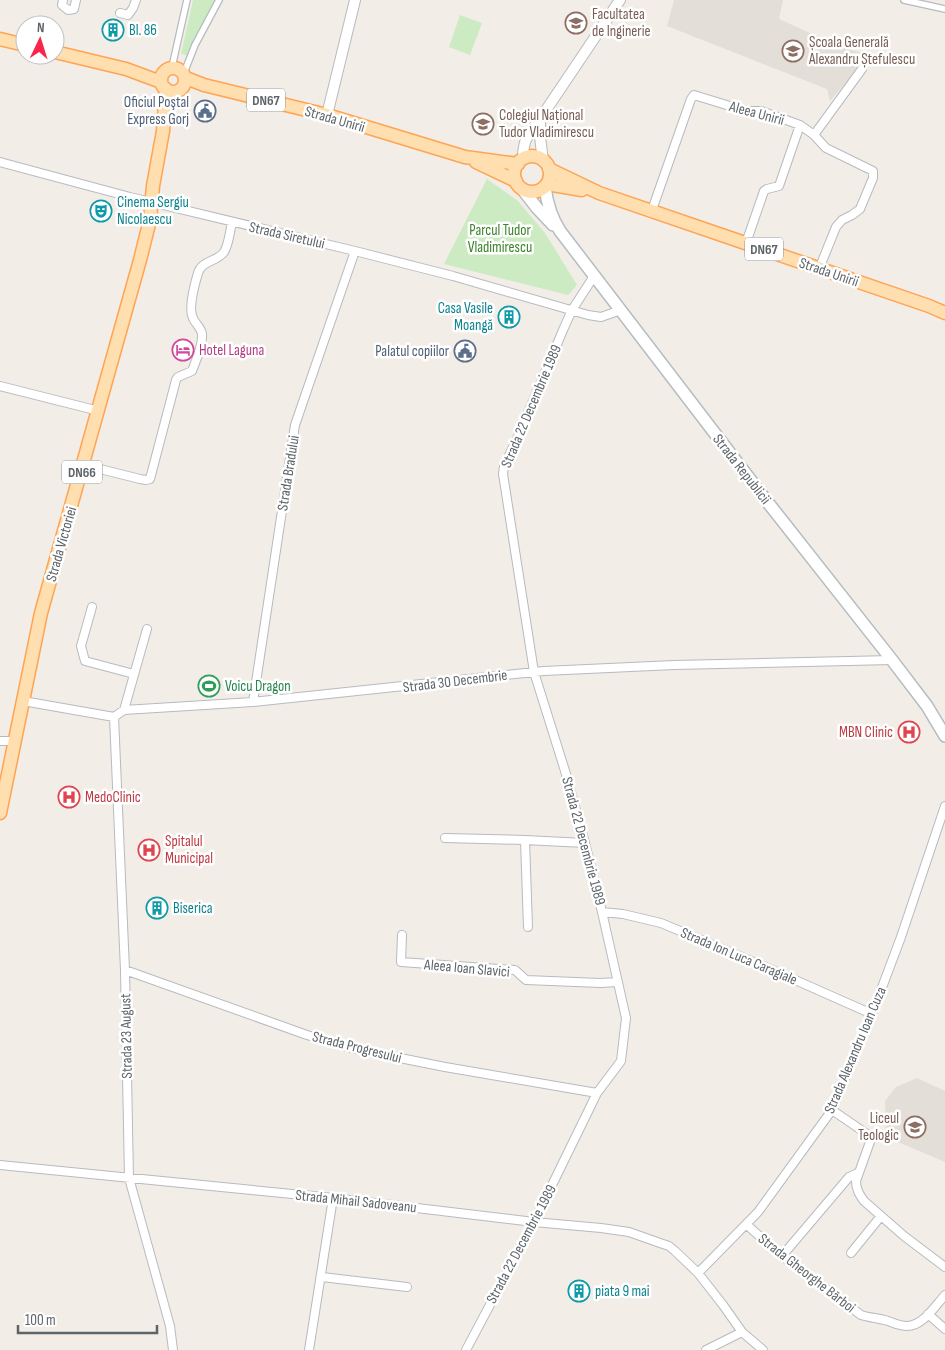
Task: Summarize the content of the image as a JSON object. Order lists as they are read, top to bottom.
{
  "streets": {
    "main road": [
      "DN67",
      "Strada Unirii",
      "Strada Republicii",
      "DN66",
      "Strada Victoriei"
    ],
    "street": [
      "Aleea Unirii",
      "Strada Siretului",
      "Strada 22 Decembrie 1989",
      "Strada Bradului",
      "Strada 30 Decembrie",
      "Strada Ion Luca Caragiale",
      "Aleea Ioan Slavici",
      "Strada 23 August",
      "Strada Progresului",
      "Strada Alexandru Ioan Cuza",
      "Strada Mihail Sadoveanu",
      "Strada Gheorghe Bărboi"
    ]
  },
  "crossings": [
    ["Aleea Unirii", "Strada Unirii"],
    ["Strada Unirii", "Strada Republicii"],
    ["Strada Unirii", "Strada Victoriei"],
    ["Strada Siretului", "Strada 22 Decembrie 1989"],
    ["Strada Siretului", "Strada Bradului"],
    ["Strada Siretului", "Strada Victoriei"],
    ["Strada 22 Decembrie 1989", "Strada Republicii"],
    ["Strada 22 Decembrie 1989", "Strada 30 Decembrie"],
    ["Strada 22 Decembrie 1989", "Strada Ion Luca Caragiale"],
    ["Strada 22 Decembrie 1989", "Aleea Ioan Slavici"],
    ["Strada 22 Decembrie 1989", "Strada Progresului"],
    ["Strada 22 Decembrie 1989", "Strada Mihail Sadoveanu"],
    ["Strada Republicii", "Strada 30 Decembrie"],
    ["Strada Bradului", "Strada 30 Decembrie"],
    ["Strada Ion Luca Caragiale", "Strada Alexandru Ioan Cuza"],
    ["Strada 23 August", "Strada Progresului"],
    ["Strada 23 August", "Strada Mihail Sadoveanu"],
    ["Strada Alexandru Ioan Cuza", "Strada Mihail Sadoveanu"],
    ["Strada Alexandru Ioan Cuza", "Strada Gheorghe Bărboi"]
  ],
  "parks": ["Parcul Tudor Vladimirescu"],
  "places": {
    "school or university": [
      "Facultatea de Inginerie",
      "Școala Generală Alexandru Ștefulescu",
      "Colegiul Național Tudor Vladimirescu",
      "Liceul Teologic"
    ],
    "building": [
      "Bl. 86",
      "Casa Vasile Moangă",
      "Biserica",
      "piata 9 mai"
    ],
    "public building": ["Oficiul Poştal Express Gorj", "Palatul copiilor"],
    "theatre": ["Cinema Sergiu Nicolaescu"],
    "hotel": ["Hotel Laguna"],
    "sports": ["Voicu Dragon"],
    "hospital": ["MBN Clinic", "MedoClinic", "Spitalul Municipal"]
  },
  "scale_bar": "100 m",
  "north": "top"
}
